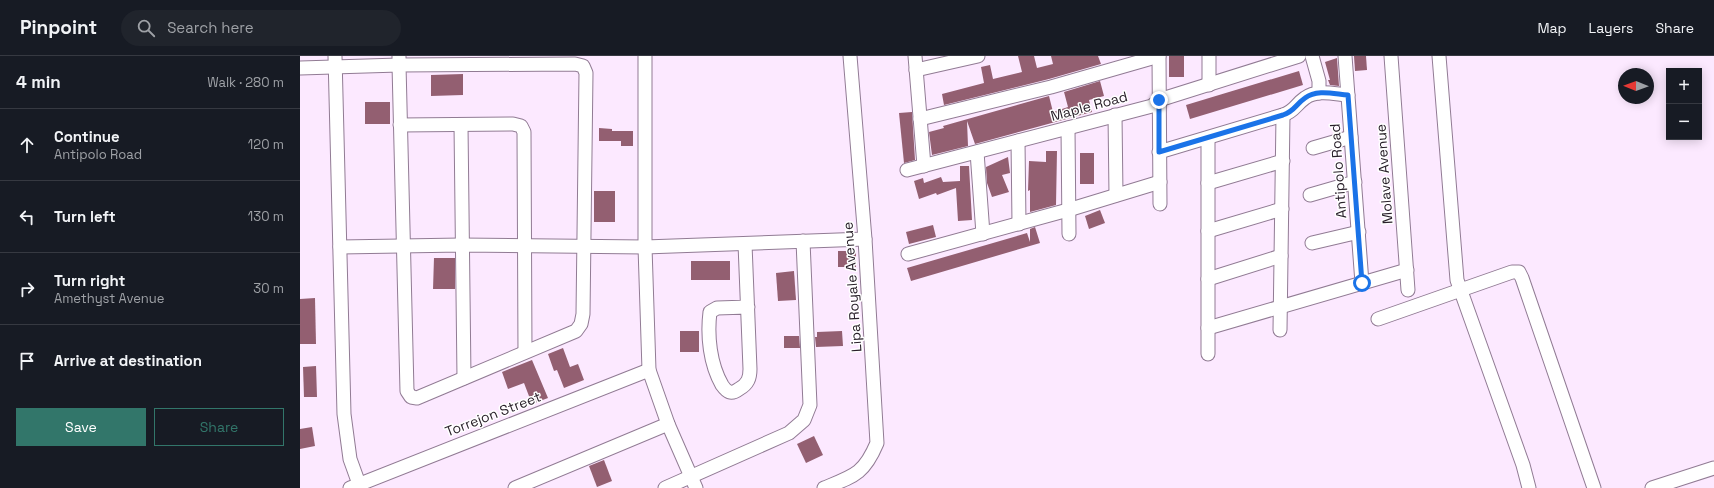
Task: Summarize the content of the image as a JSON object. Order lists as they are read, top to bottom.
{
  "streets": {
    "street": [
      "Maple Road",
      "Antipolo Road",
      "Molave Avenue",
      "Lipa Royale Avenue",
      "Torrejon Street"
    ]
  },
  "north": "left",
  "page": {
    "header": "Pinpoint",
    "search": "Search here",
    "nav": ["Map", "Layers", "Share"],
    "heading": ["4 min", "Walk · 280 m"],
    "map_buttons": ["+", "−"],
    "list": [
      ["Continue", "Antipolo Road", "120 m"],
      ["Turn left", "130 m"],
      ["Turn right", "Amethyst Avenue", "30 m"],
      "Arrive at destination"
    ],
    "buttons": ["Save", "Share"]
  }
}
